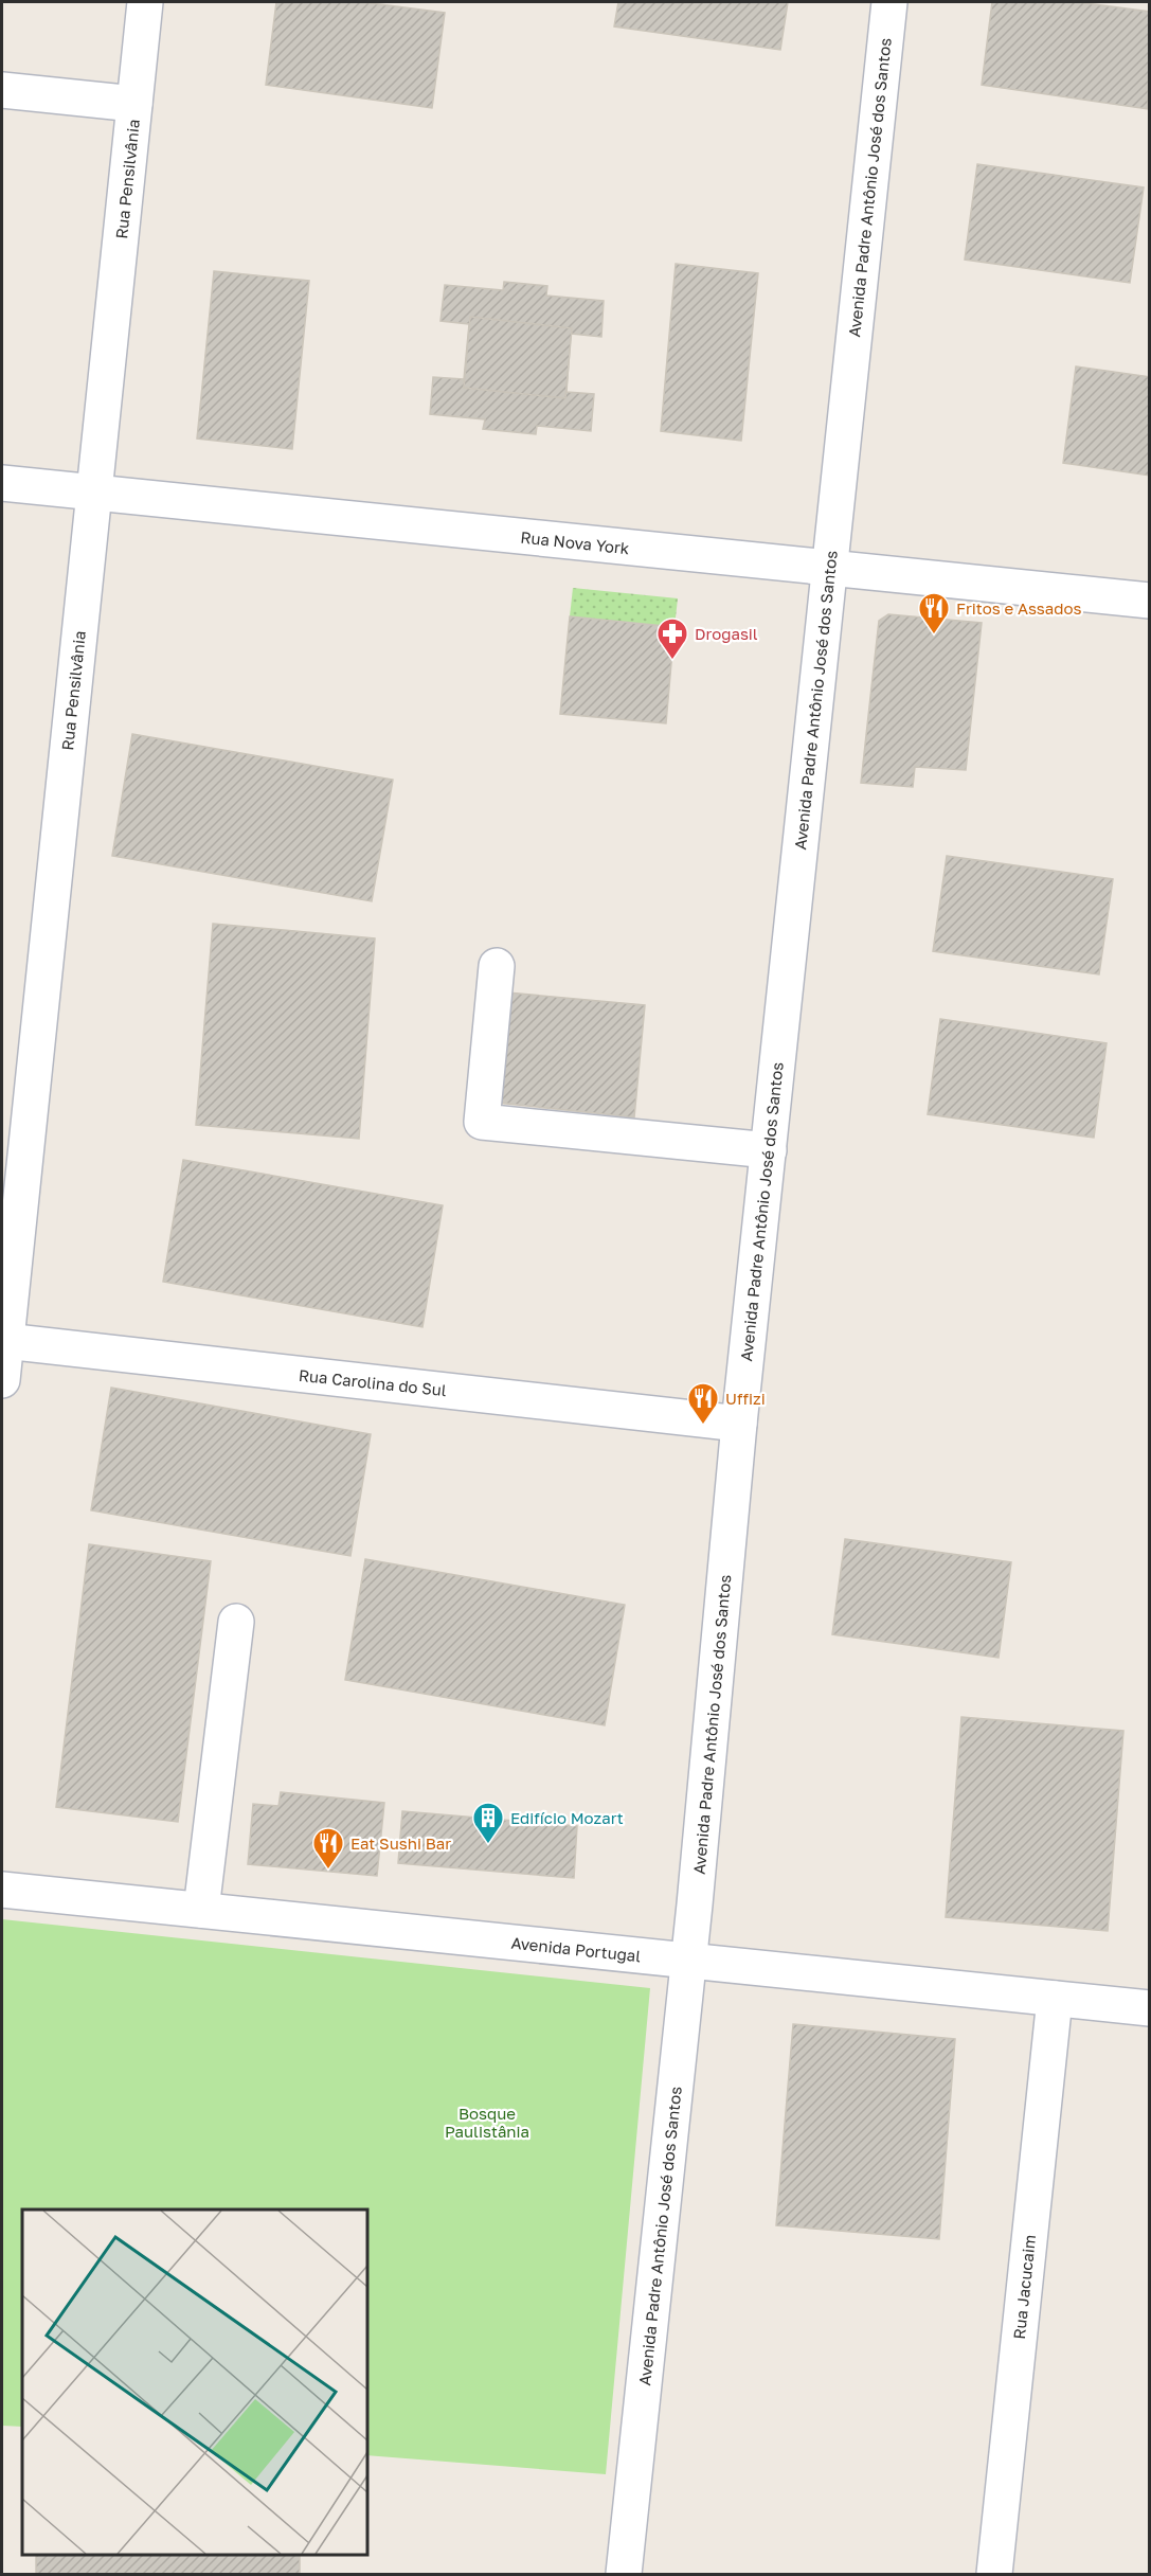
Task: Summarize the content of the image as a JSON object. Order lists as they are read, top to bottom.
{
  "streets": {
    "street": [
      "Rua Pensilvânia",
      "Avenida Padre Antônio José dos Santos",
      "Rua Nova York",
      "Rua Carolina do Sul",
      "Avenida Portugal",
      "Rua Jacucaim"
    ]
  },
  "crossings": [
    ["Rua Pensilvânia", "Rua Nova York"],
    ["Rua Pensilvânia", "Rua Carolina do Sul"],
    ["Avenida Padre Antônio José dos Santos", "Rua Nova York"],
    ["Avenida Padre Antônio José dos Santos", "Rua Carolina do Sul"],
    ["Avenida Padre Antônio José dos Santos", "Avenida Portugal"],
    ["Avenida Portugal", "Rua Jacucaim"]
  ],
  "parks": ["Bosque Paulistânia"],
  "places": {
    "restaurant": ["Fritos e Assados", "Uffizi", "Eat Sushi Bar"],
    "pharmacy": ["Drogasil"],
    "building": ["Edifício Mozart"]
  }
}
